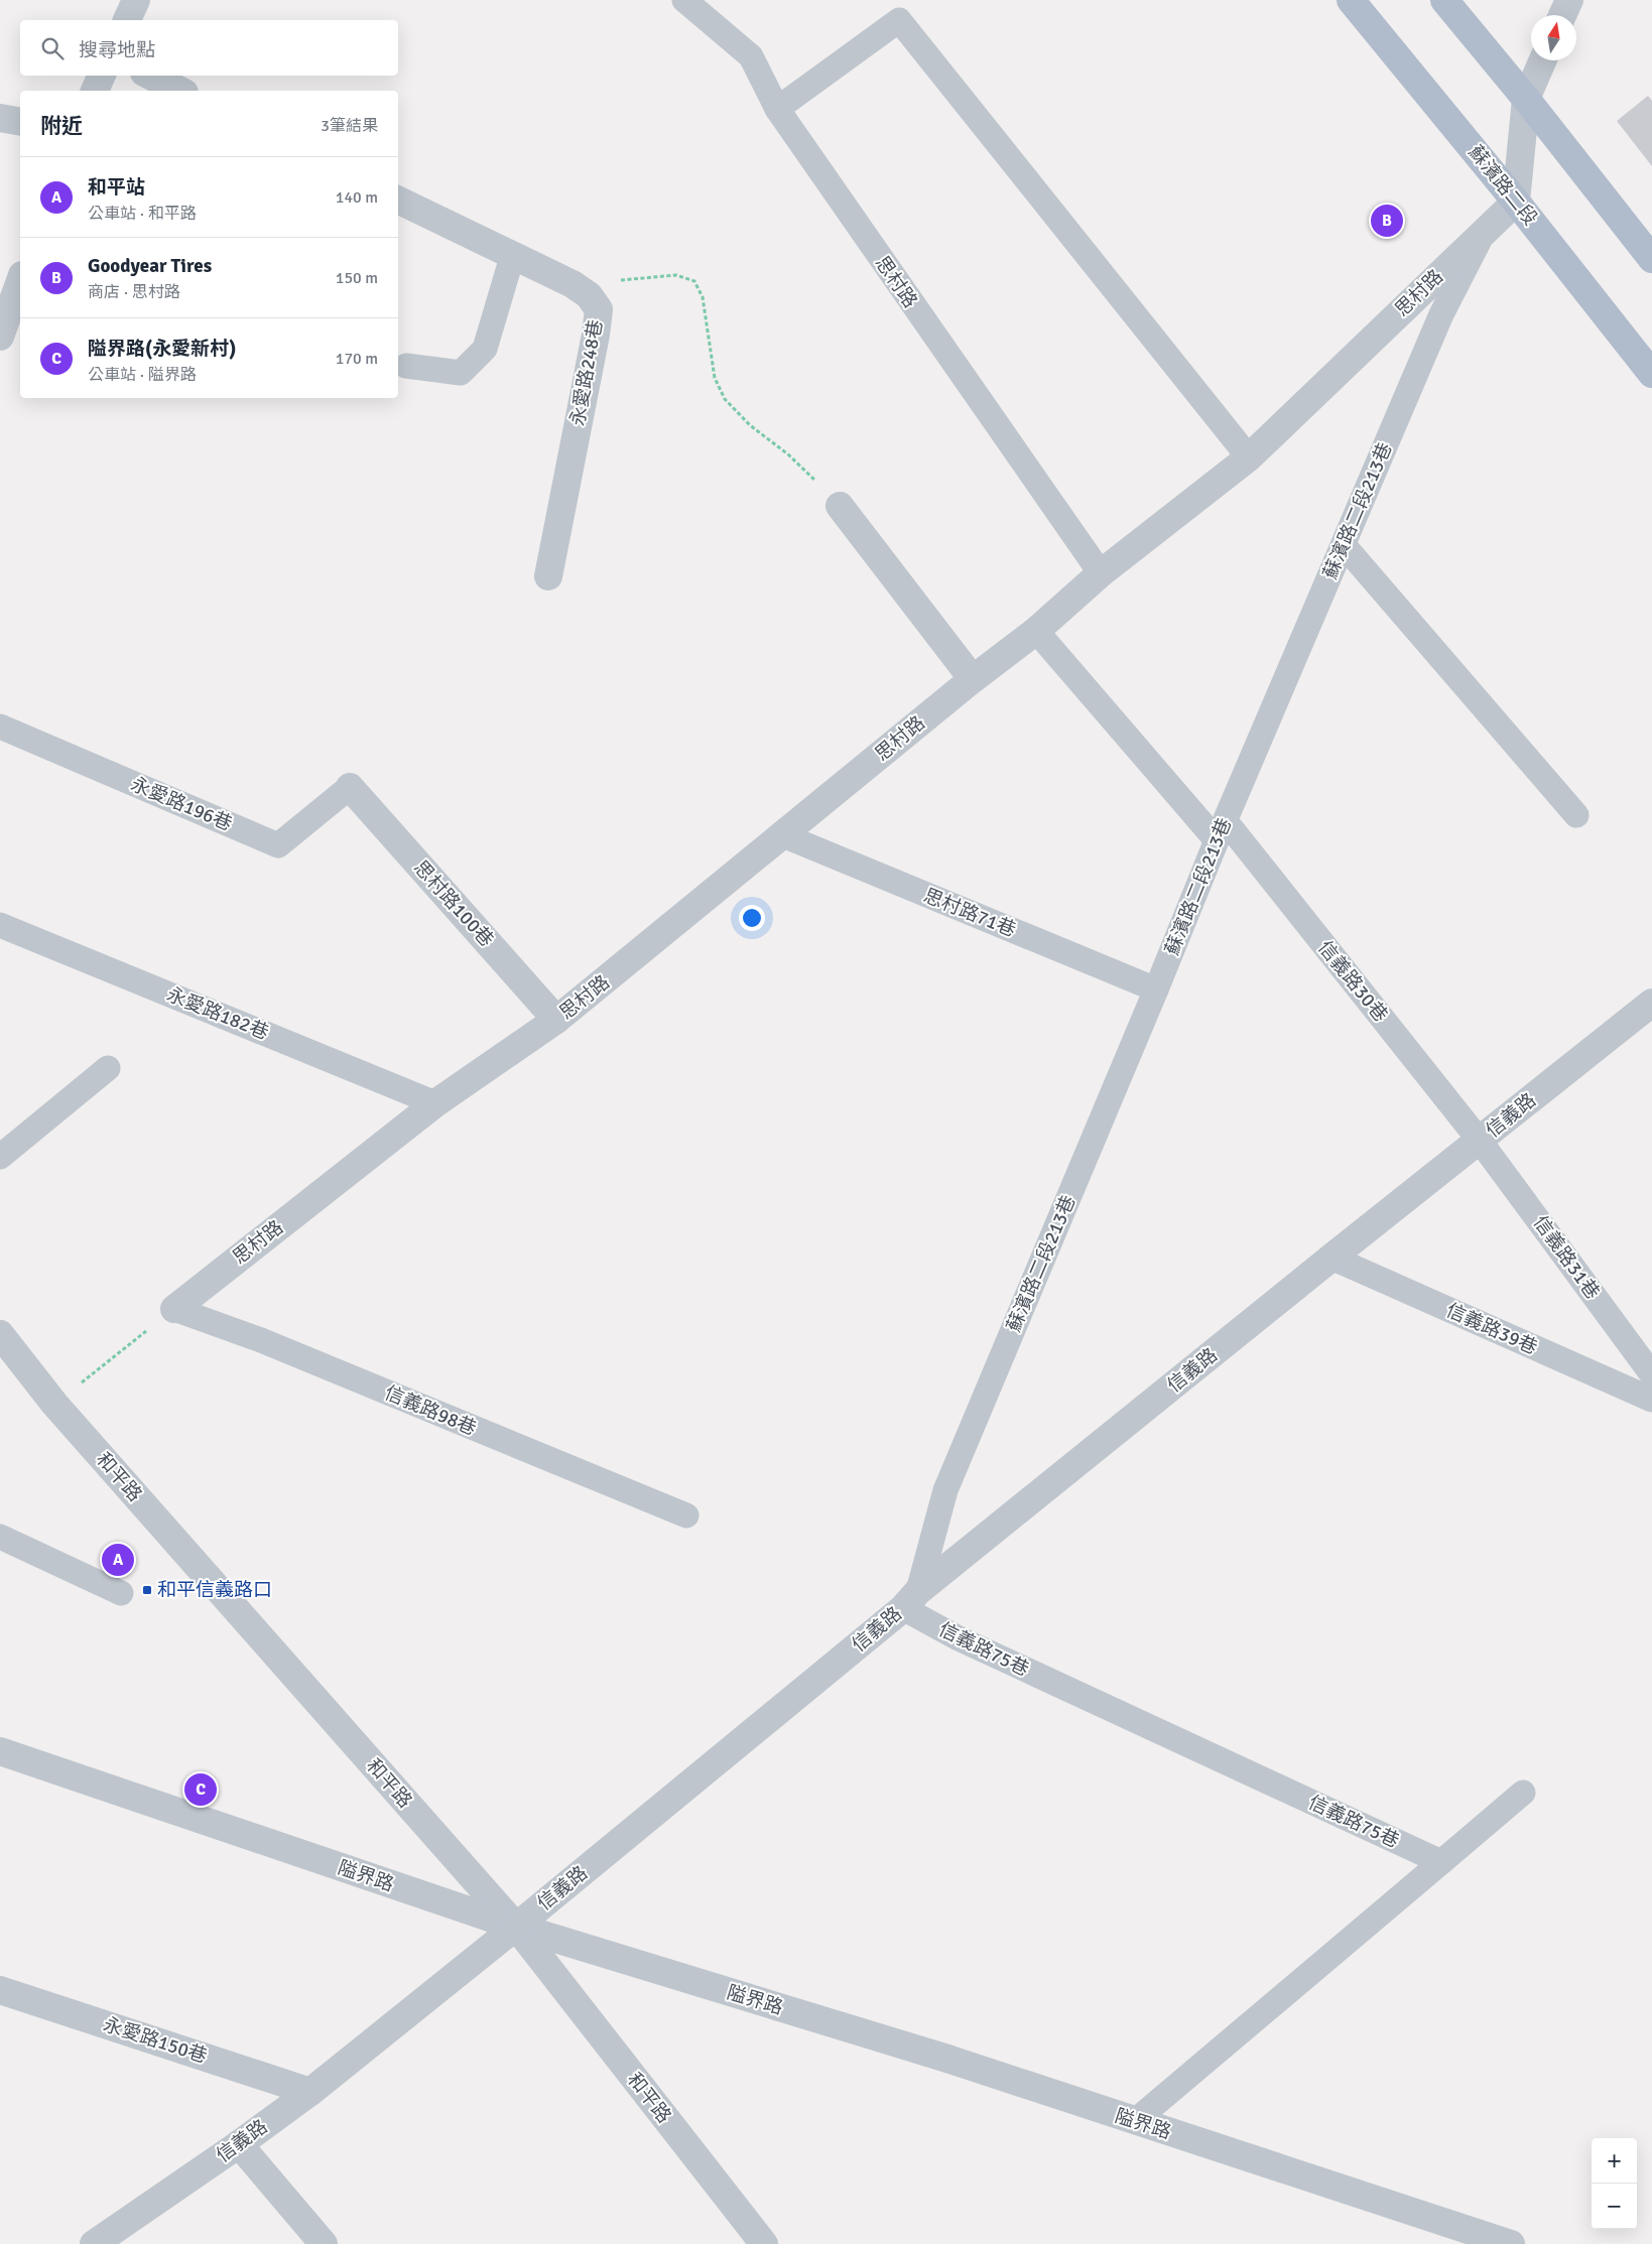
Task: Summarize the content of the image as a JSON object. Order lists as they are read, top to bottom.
{
  "streets": {
    "main road": ["蘇濱路二段"],
    "street": [
      "思村路",
      "永愛路248巷",
      "思村路100巷",
      "信義路",
      "和平路",
      "隘界路",
      "永愛路150巷"
    ],
    "lane": [
      "蘇濱路二段213巷",
      "永愛路196巷",
      "思村路71巷",
      "信義路30巷",
      "永愛路182巷",
      "信義路31巷",
      "信義路39巷",
      "信義路98巷",
      "信義路75巷"
    ]
  },
  "crossings": [
    ["蘇濱路二段", "思村路"],
    ["蘇濱路二段", "蘇濱路二段213巷"],
    ["思村路", "蘇濱路二段213巷"],
    ["思村路", "思村路100巷"],
    ["思村路", "思村路71巷"],
    ["思村路", "信義路30巷"],
    ["思村路", "永愛路182巷"],
    ["思村路", "信義路98巷"],
    ["蘇濱路二段213巷", "思村路71巷"],
    ["蘇濱路二段213巷", "信義路30巷"],
    ["蘇濱路二段213巷", "信義路"],
    ["蘇濱路二段213巷", "信義路75巷"],
    ["永愛路196巷", "思村路100巷"],
    ["信義路30巷", "信義路"],
    ["信義路30巷", "信義路31巷"],
    ["信義路", "信義路31巷"],
    ["信義路", "信義路39巷"],
    ["信義路", "和平路"],
    ["信義路", "信義路75巷"],
    ["信義路", "隘界路"],
    ["信義路", "永愛路150巷"],
    ["和平路", "隘界路"]
  ],
  "places": {
    "transit": ["和平信義路口"]
  },
  "north": "top",
  "page": {
    "search": "搜尋地點",
    "heading": ["附近", "3筆結果"],
    "list": [
      {
        "mark": "A",
        "name": "和平站",
        "note": "公車站 · 和平路",
        "value": "140 m"
      },
      {
        "mark": "B",
        "name": "Goodyear Tires",
        "note": "商店 · 思村路",
        "value": "150 m"
      },
      {
        "mark": "C",
        "name": "隘界路(永愛新村)",
        "note": "公車站 · 隘界路",
        "value": "170 m"
      }
    ],
    "pins": ["B", "A", "C"],
    "map_buttons": ["+", "−"]
  }
}
